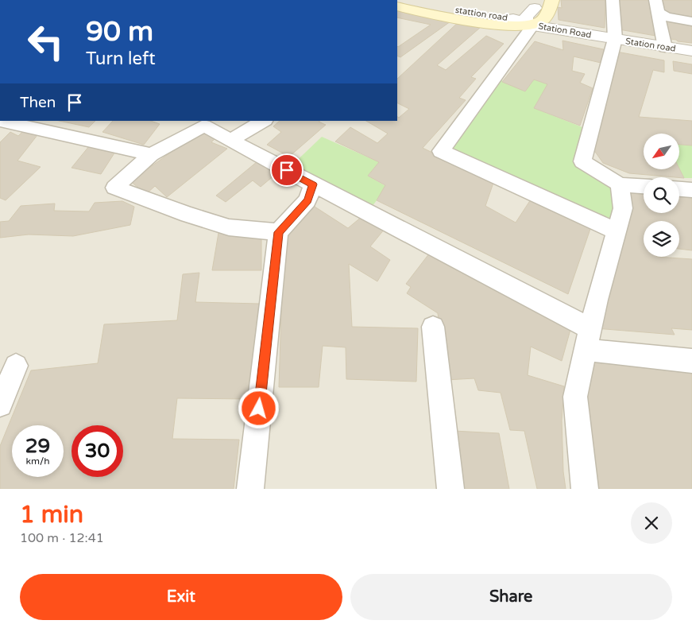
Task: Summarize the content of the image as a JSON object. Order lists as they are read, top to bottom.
{
  "streets": {
    "main road": ["stattion road", "Station Road"],
    "street": ["Station road"]
  },
  "crossings": [
    ["Station Road", "Station road"]
  ],
  "north": "bottom left",
  "page": {
    "turn": ["90 m", "Turn left"],
    "then": "Then",
    "speed": "29 km/h",
    "limit": "30",
    "heading": ["1 min", "100 m · 12:41"],
    "buttons": ["Exit", "Share"]
  }
}
